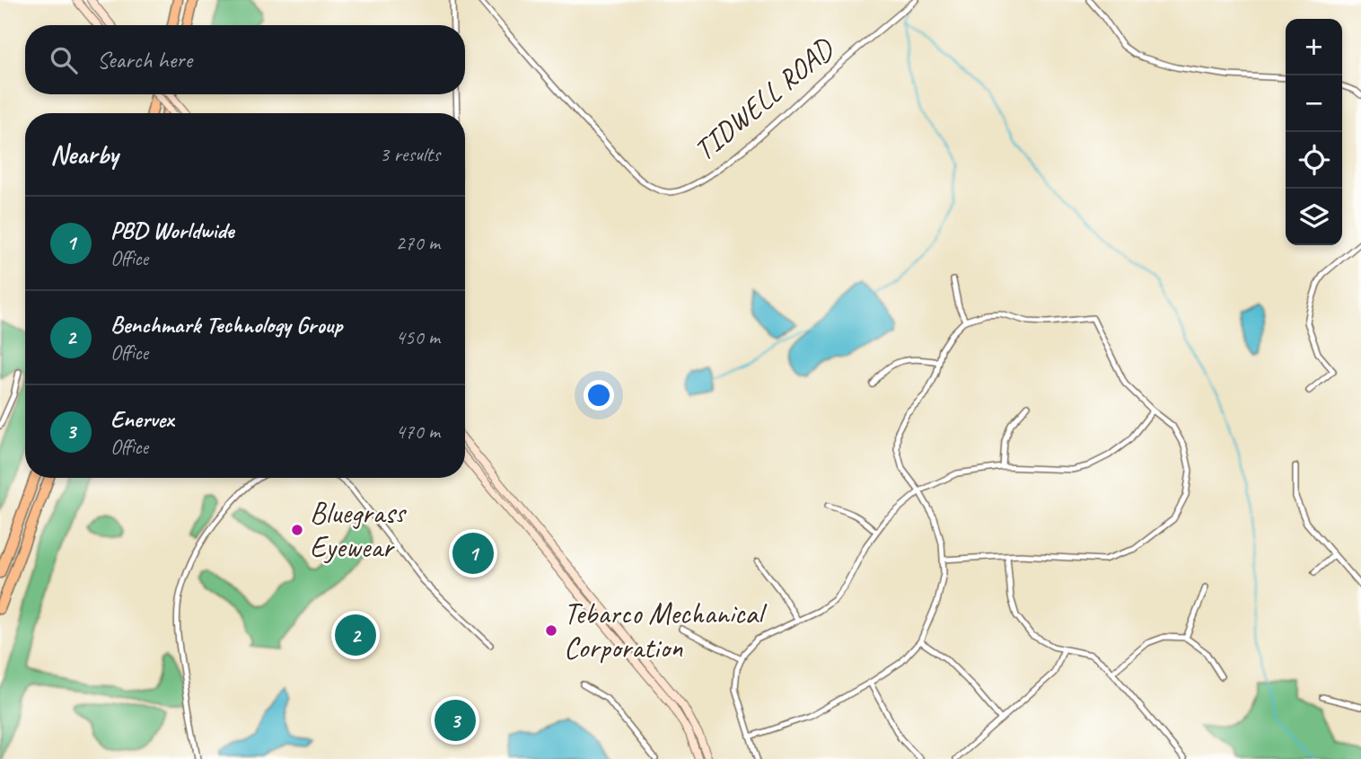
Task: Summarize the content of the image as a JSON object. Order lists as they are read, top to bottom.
{
  "streets": {
    "street": ["TIDWELL ROAD"]
  },
  "places": ["Bluegrass Eyewear", "Tebarco Mechanical Corporation"],
  "page": {
    "map_buttons": ["+", "−"],
    "search": "Search here",
    "heading": ["Nearby", "3 results"],
    "list": [
      {
        "mark": "1",
        "name": "PBD Worldwide",
        "note": "Office",
        "value": "270 m"
      },
      {
        "mark": "2",
        "name": "Benchmark Technology Group",
        "note": "Office",
        "value": "450 m"
      },
      {
        "mark": "3",
        "name": "Enervex",
        "note": "Office",
        "value": "470 m"
      }
    ],
    "pins": ["1", "2", "3"]
  }
}
